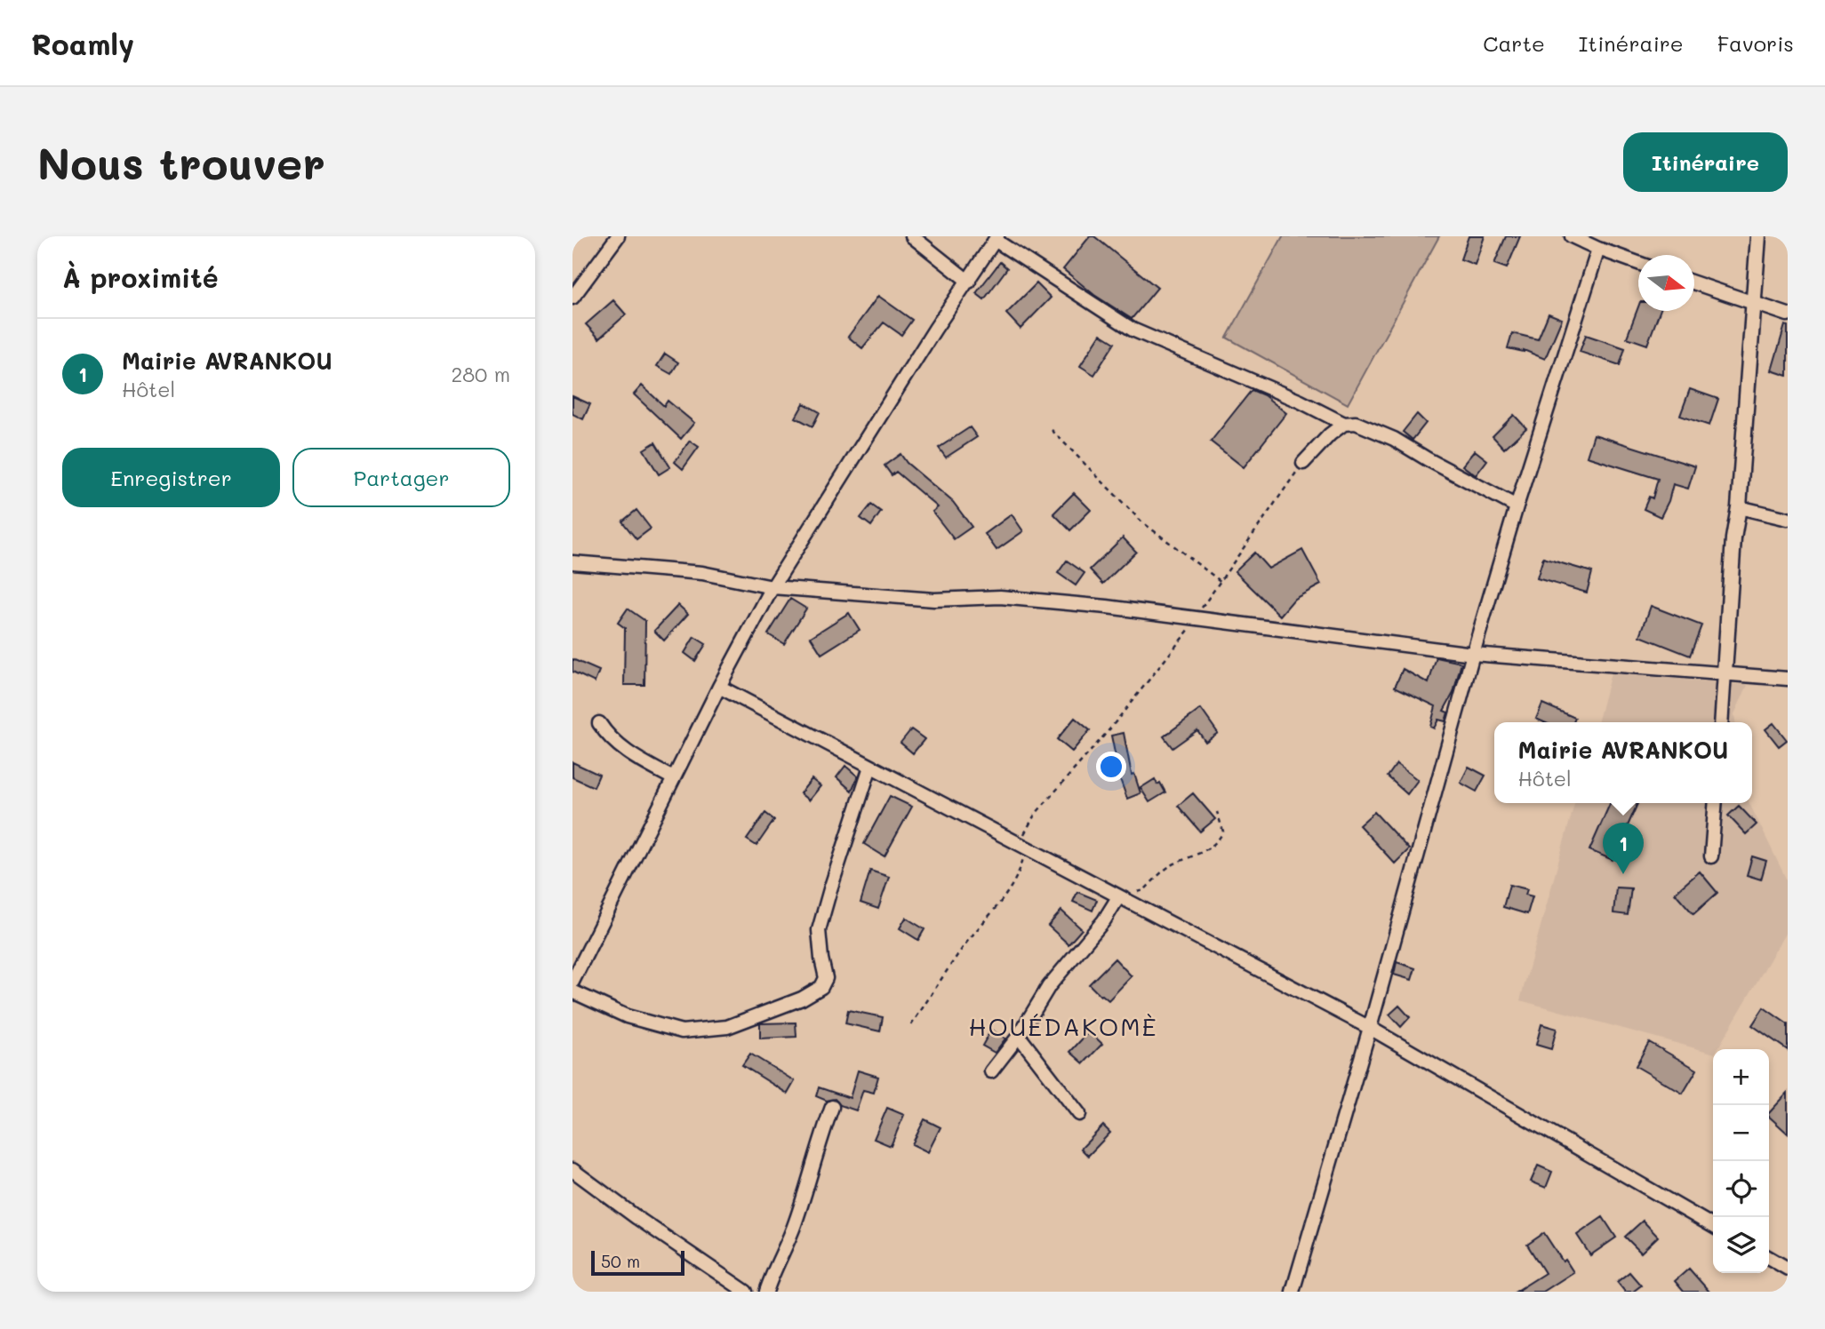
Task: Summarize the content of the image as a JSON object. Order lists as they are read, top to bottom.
{
  "districts": ["HOUÉDAKOMÈ"],
  "scale_bar": "50 m",
  "north": "right",
  "page": {
    "header": "Roamly",
    "nav": ["Carte", "Itinéraire", "Favoris"],
    "buttons": [
      "Itinéraire",
      ["Enregistrer", "Partager"]
    ],
    "title": "Nous trouver",
    "heading": "À proximité",
    "list": [
      {
        "mark": "1",
        "name": "Mairie AVRANKOU",
        "note": "Hôtel",
        "value": "280 m"
      }
    ],
    "popup": ["Mairie AVRANKOU", "Hôtel"],
    "pins": "1",
    "map_buttons": ["+", "−"],
    "scale": "50 m"
  }
}
